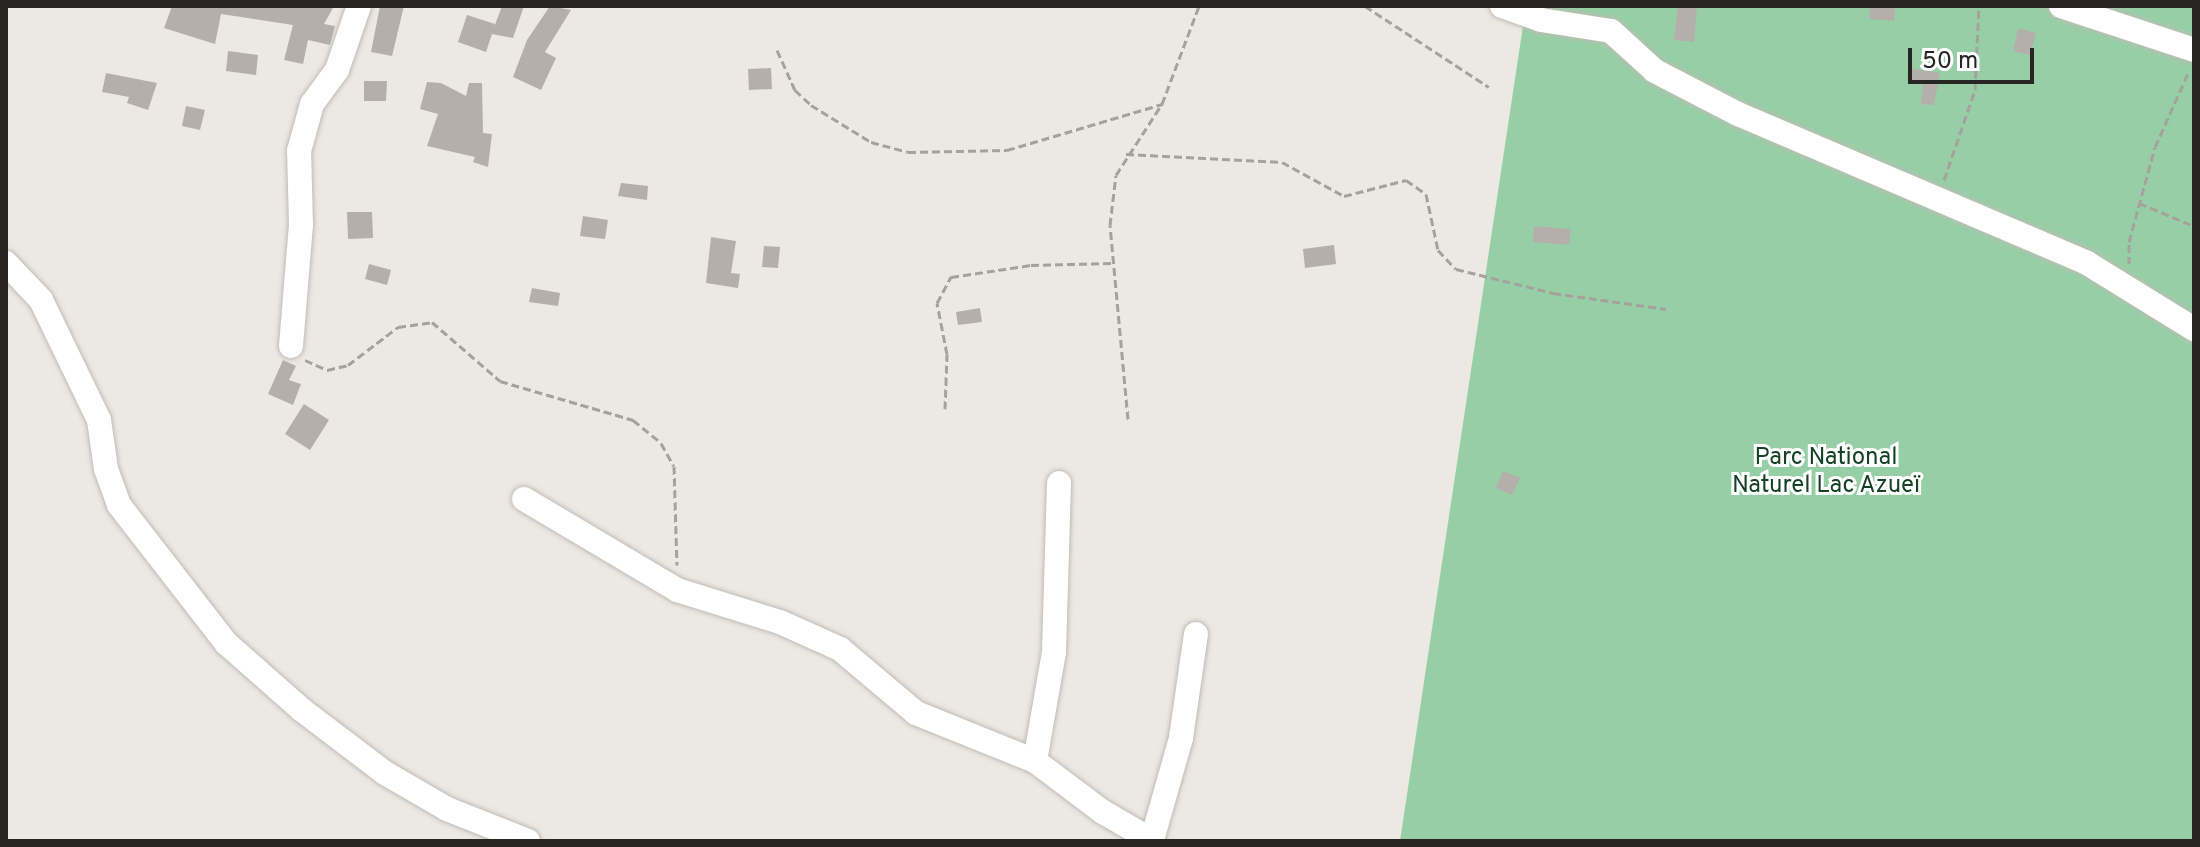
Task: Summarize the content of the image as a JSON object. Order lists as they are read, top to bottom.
{
  "parks": ["Parc National Naturel Lac Azueï"],
  "scale_bar": "50 m"
}
